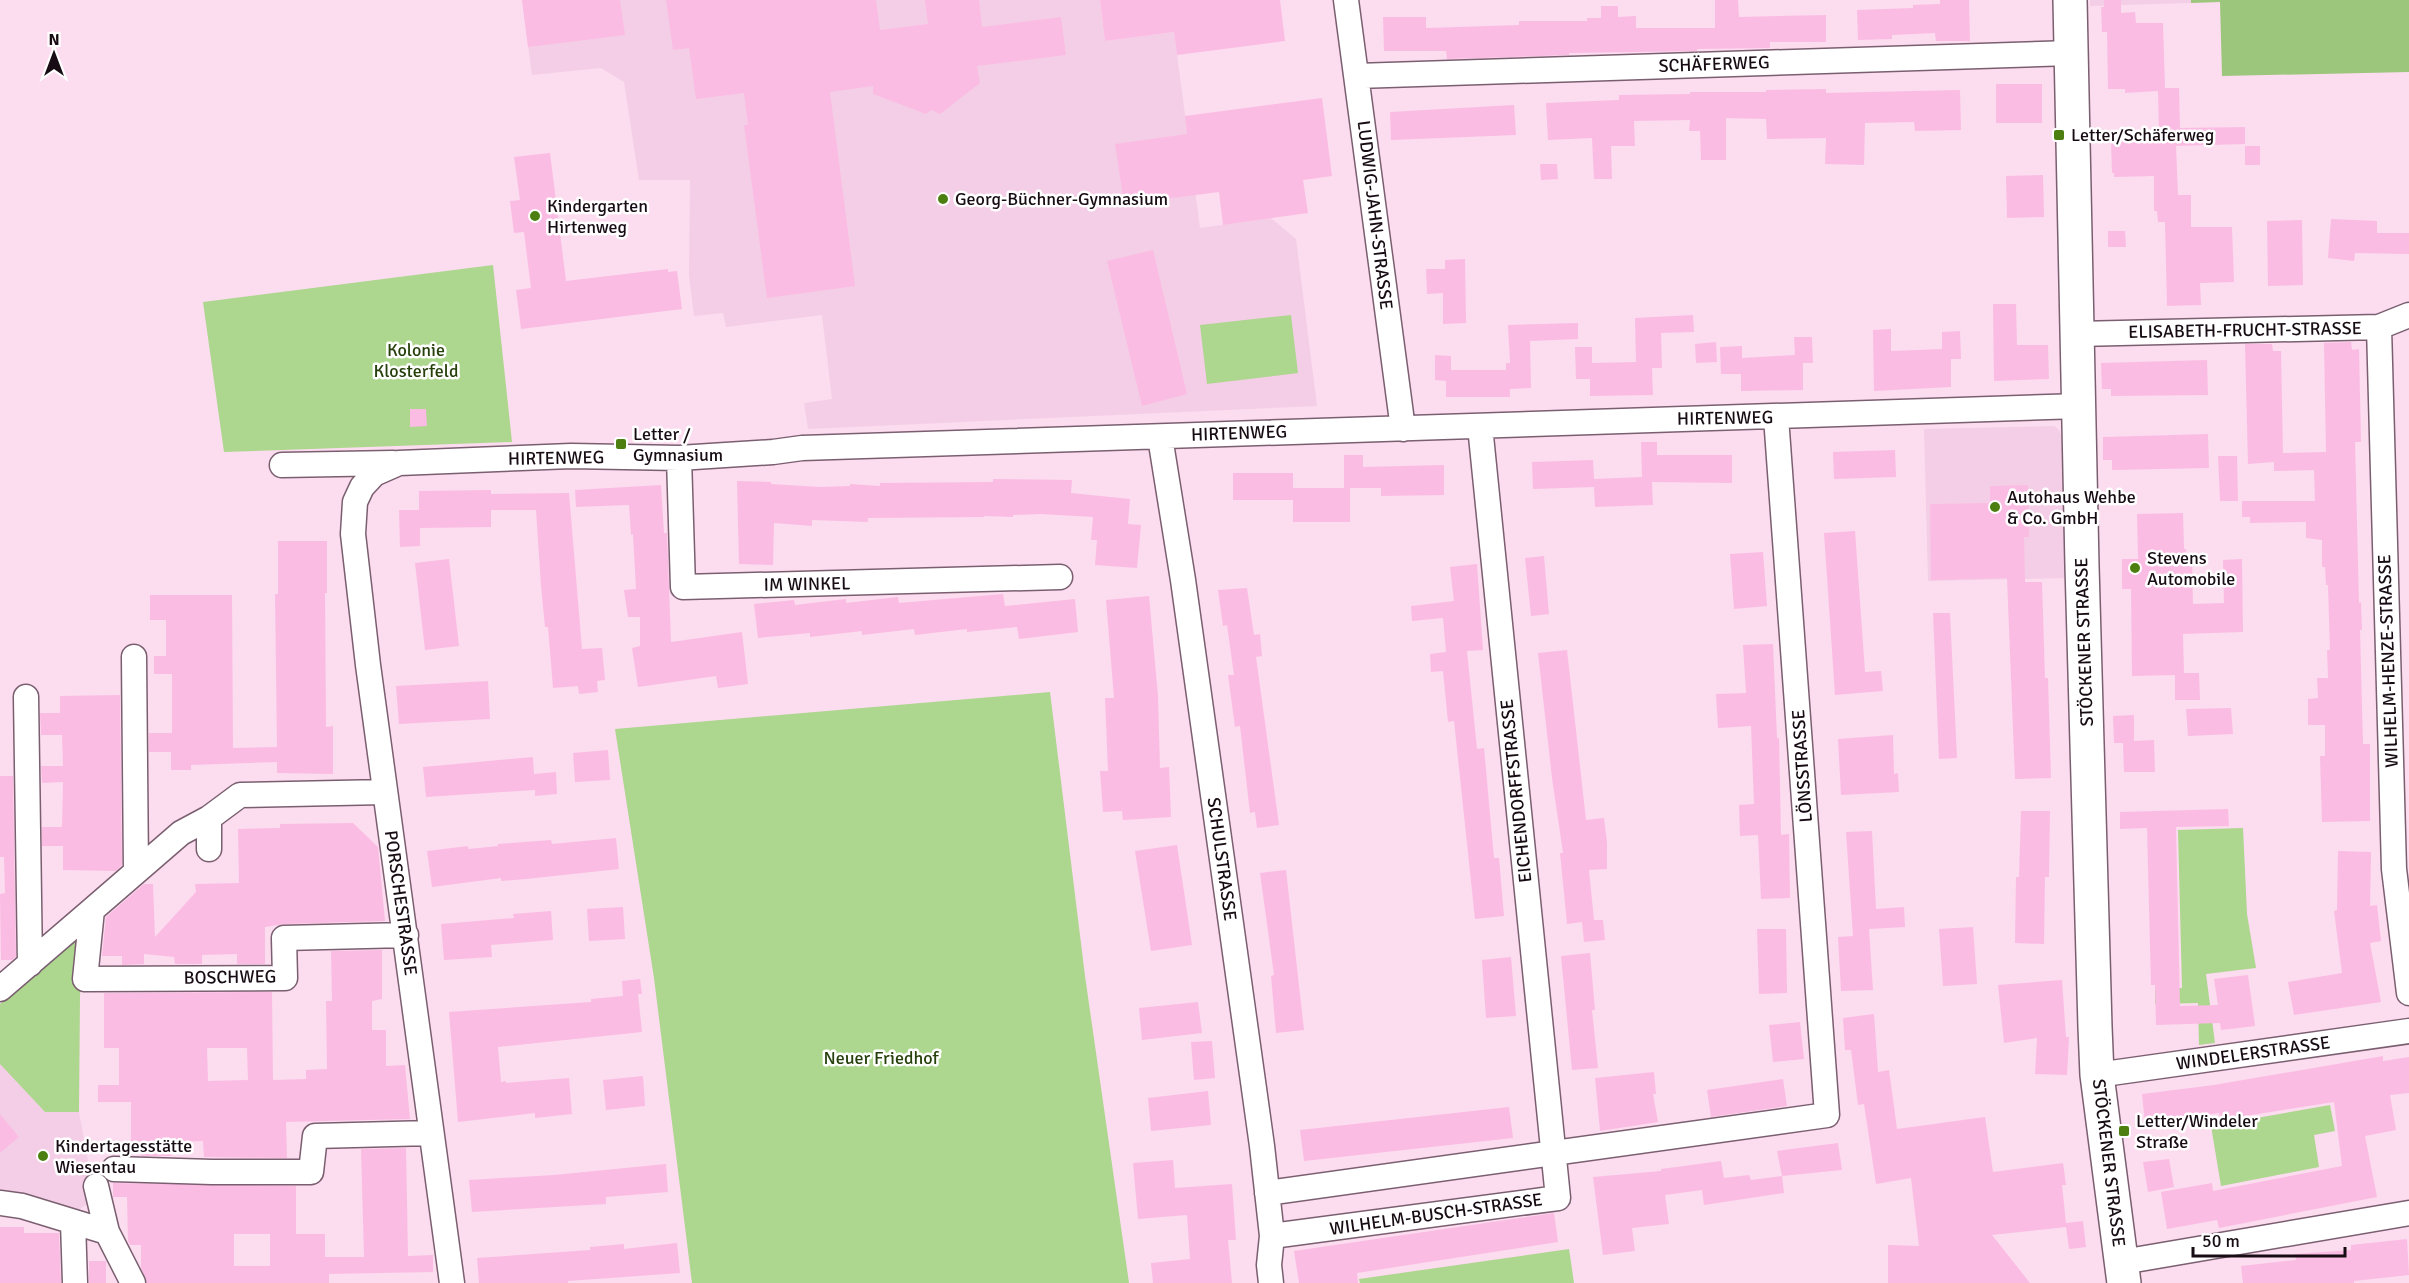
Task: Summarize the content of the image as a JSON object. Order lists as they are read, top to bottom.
{
  "streets": {
    "main road": ["STÖCKENER STRASSE"],
    "street": [
      "SCHÄFERWEG",
      "LUDWIG-JAHN-STRASSE",
      "ELISABETH-FRUCHT-STRASSE",
      "HIRTENWEG",
      "IM WINKEL",
      "WILHELM-HENZE-STRASSE",
      "LÖNSSTRASSE",
      "EICHENDORFFSTRASSE",
      "SCHULSTRASSE",
      "PORSCHESTRASSE",
      "BOSCHWEG",
      "WINDELERSTRASSE",
      "WILHELM-BUSCH-STRASSE"
    ]
  },
  "crossings": [
    ["SCHÄFERWEG", "LUDWIG-JAHN-STRASSE"],
    ["SCHÄFERWEG", "STÖCKENER STRASSE"],
    ["LUDWIG-JAHN-STRASSE", "HIRTENWEG"],
    ["ELISABETH-FRUCHT-STRASSE", "STÖCKENER STRASSE"],
    ["ELISABETH-FRUCHT-STRASSE", "WILHELM-HENZE-STRASSE"],
    ["HIRTENWEG", "IM WINKEL"],
    ["HIRTENWEG", "STÖCKENER STRASSE"],
    ["HIRTENWEG", "LÖNSSTRASSE"],
    ["HIRTENWEG", "EICHENDORFFSTRASSE"],
    ["HIRTENWEG", "SCHULSTRASSE"],
    ["HIRTENWEG", "PORSCHESTRASSE"],
    ["STÖCKENER STRASSE", "WINDELERSTRASSE"],
    ["LÖNSSTRASSE", "EICHENDORFFSTRASSE"],
    ["LÖNSSTRASSE", "WILHELM-BUSCH-STRASSE"],
    ["EICHENDORFFSTRASSE", "WILHELM-BUSCH-STRASSE"],
    ["SCHULSTRASSE", "WILHELM-BUSCH-STRASSE"],
    ["PORSCHESTRASSE", "BOSCHWEG"]
  ],
  "parks": ["Kolonie Klosterfeld", "Neuer Friedhof"],
  "places": {
    "transit": ["Letter/Schäferweg", "Letter / Gymnasium", "Letter/Windeler Straße"],
    "other": [
      "Georg-Büchner-Gymnasium",
      "Kindergarten Hirtenweg",
      "Autohaus Wehbe & Co. GmbH",
      "Stevens Automobile",
      "Kindertagesstätte Wiesentau"
    ]
  },
  "scale_bar": "50 m",
  "north": "top"
}
